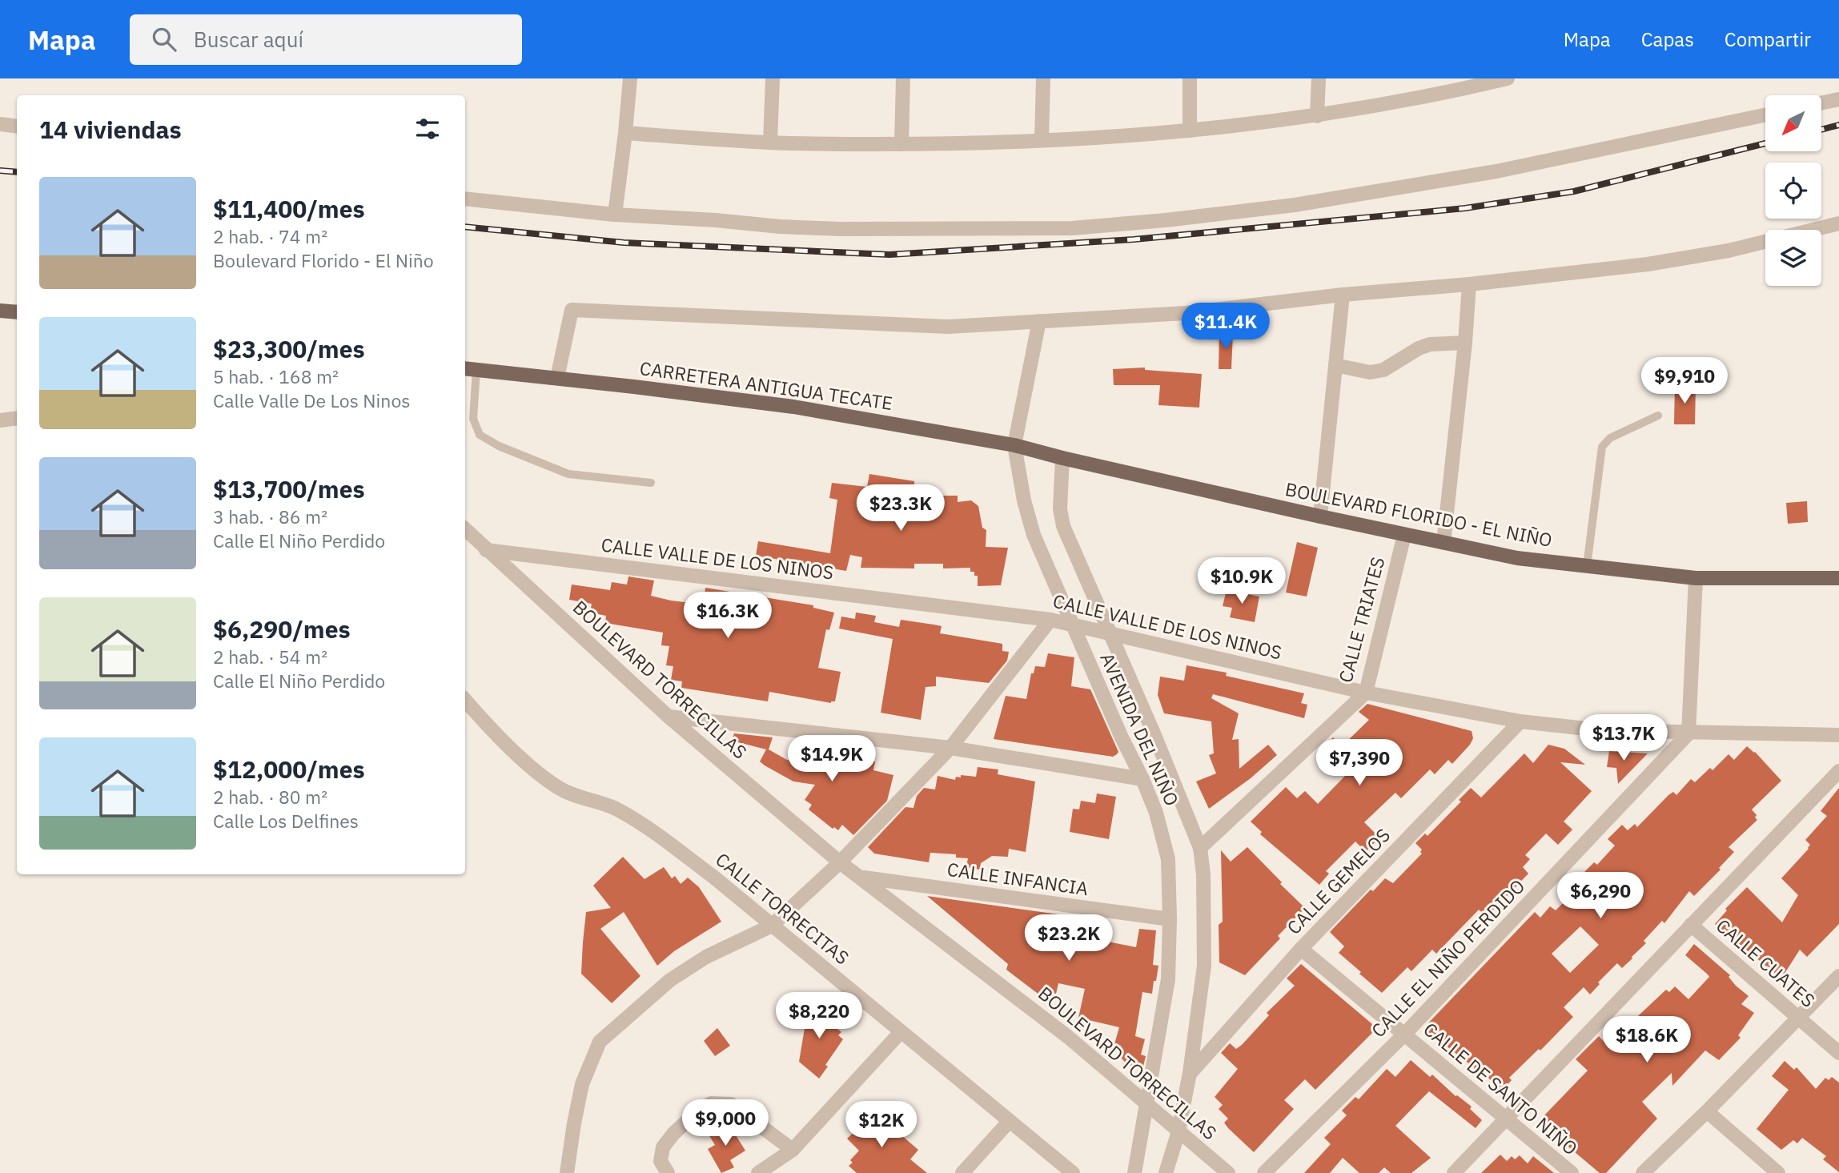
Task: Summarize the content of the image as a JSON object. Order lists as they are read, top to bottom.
{
  "streets": {
    "main road": ["CARRETERA ANTIGUA TECATE", "BOULEVARD FLORIDO - EL NIÑO"],
    "street": [
      "CALLE VALLE DE LOS NINOS",
      "CALLE TRIATES",
      "BOULEVARD TORRECILLAS",
      "AVENIDA DEL NIÑO",
      "CALLE INFANCIA",
      "CALLE GEMELOS",
      "CALLE TORRECITAS",
      "CALLE EL NIÑO PERDIDO",
      "CALLE CUATES",
      "CALLE DE SANTO NIÑO"
    ]
  },
  "crossings": [
    ["CARRETERA ANTIGUA TECATE", "BOULEVARD FLORIDO - EL NIÑO"],
    ["CARRETERA ANTIGUA TECATE", "AVENIDA DEL NIÑO"],
    ["BOULEVARD FLORIDO - EL NIÑO", "CALLE TRIATES"],
    ["BOULEVARD FLORIDO - EL NIÑO", "AVENIDA DEL NIÑO"],
    ["CALLE VALLE DE LOS NINOS", "CALLE TRIATES"],
    ["CALLE VALLE DE LOS NINOS", "BOULEVARD TORRECILLAS"],
    ["CALLE VALLE DE LOS NINOS", "AVENIDA DEL NIÑO"],
    ["CALLE VALLE DE LOS NINOS", "CALLE GEMELOS"],
    ["CALLE VALLE DE LOS NINOS", "CALLE EL NIÑO PERDIDO"],
    ["CALLE TRIATES", "AVENIDA DEL NIÑO"],
    ["BOULEVARD TORRECILLAS", "AVENIDA DEL NIÑO"],
    ["BOULEVARD TORRECILLAS", "CALLE INFANCIA"],
    ["AVENIDA DEL NIÑO", "CALLE INFANCIA"],
    ["AVENIDA DEL NIÑO", "CALLE GEMELOS"],
    ["CALLE GEMELOS", "CALLE DE SANTO NIÑO"],
    ["CALLE EL NIÑO PERDIDO", "CALLE DE SANTO NIÑO"]
  ],
  "north": "bottom left",
  "page": {
    "header": "Mapa",
    "search": "Buscar aquí",
    "nav": ["Mapa", "Capas", "Compartir"],
    "heading": "14 viviendas",
    "list": [
      {
        "name": "$11,400/mes",
        "note": "2 hab. · 74 m² · Boulevard Florido - El Niño"
      },
      {
        "name": "$23,300/mes",
        "note": "5 hab. · 168 m² · Calle Valle De Los Ninos"
      },
      {
        "name": "$13,700/mes",
        "note": "3 hab. · 86 m² · Calle El Niño Perdido"
      },
      {
        "name": "$6,290/mes",
        "note": "2 hab. · 54 m² · Calle El Niño Perdido"
      },
      {
        "name": "$12,000/mes",
        "note": "2 hab. · 80 m² · Calle Los Delfines"
      }
    ],
    "price": [
      "$11.4K",
      "$9,910",
      "$23.3K",
      "$10.9K",
      "$16.3K",
      "$13.7K",
      "$14.9K",
      "$7,390",
      "$6,290",
      "$23.2K",
      "$8,220",
      "$18.6K",
      "$9,000",
      "$12K"
    ]
  }
}
